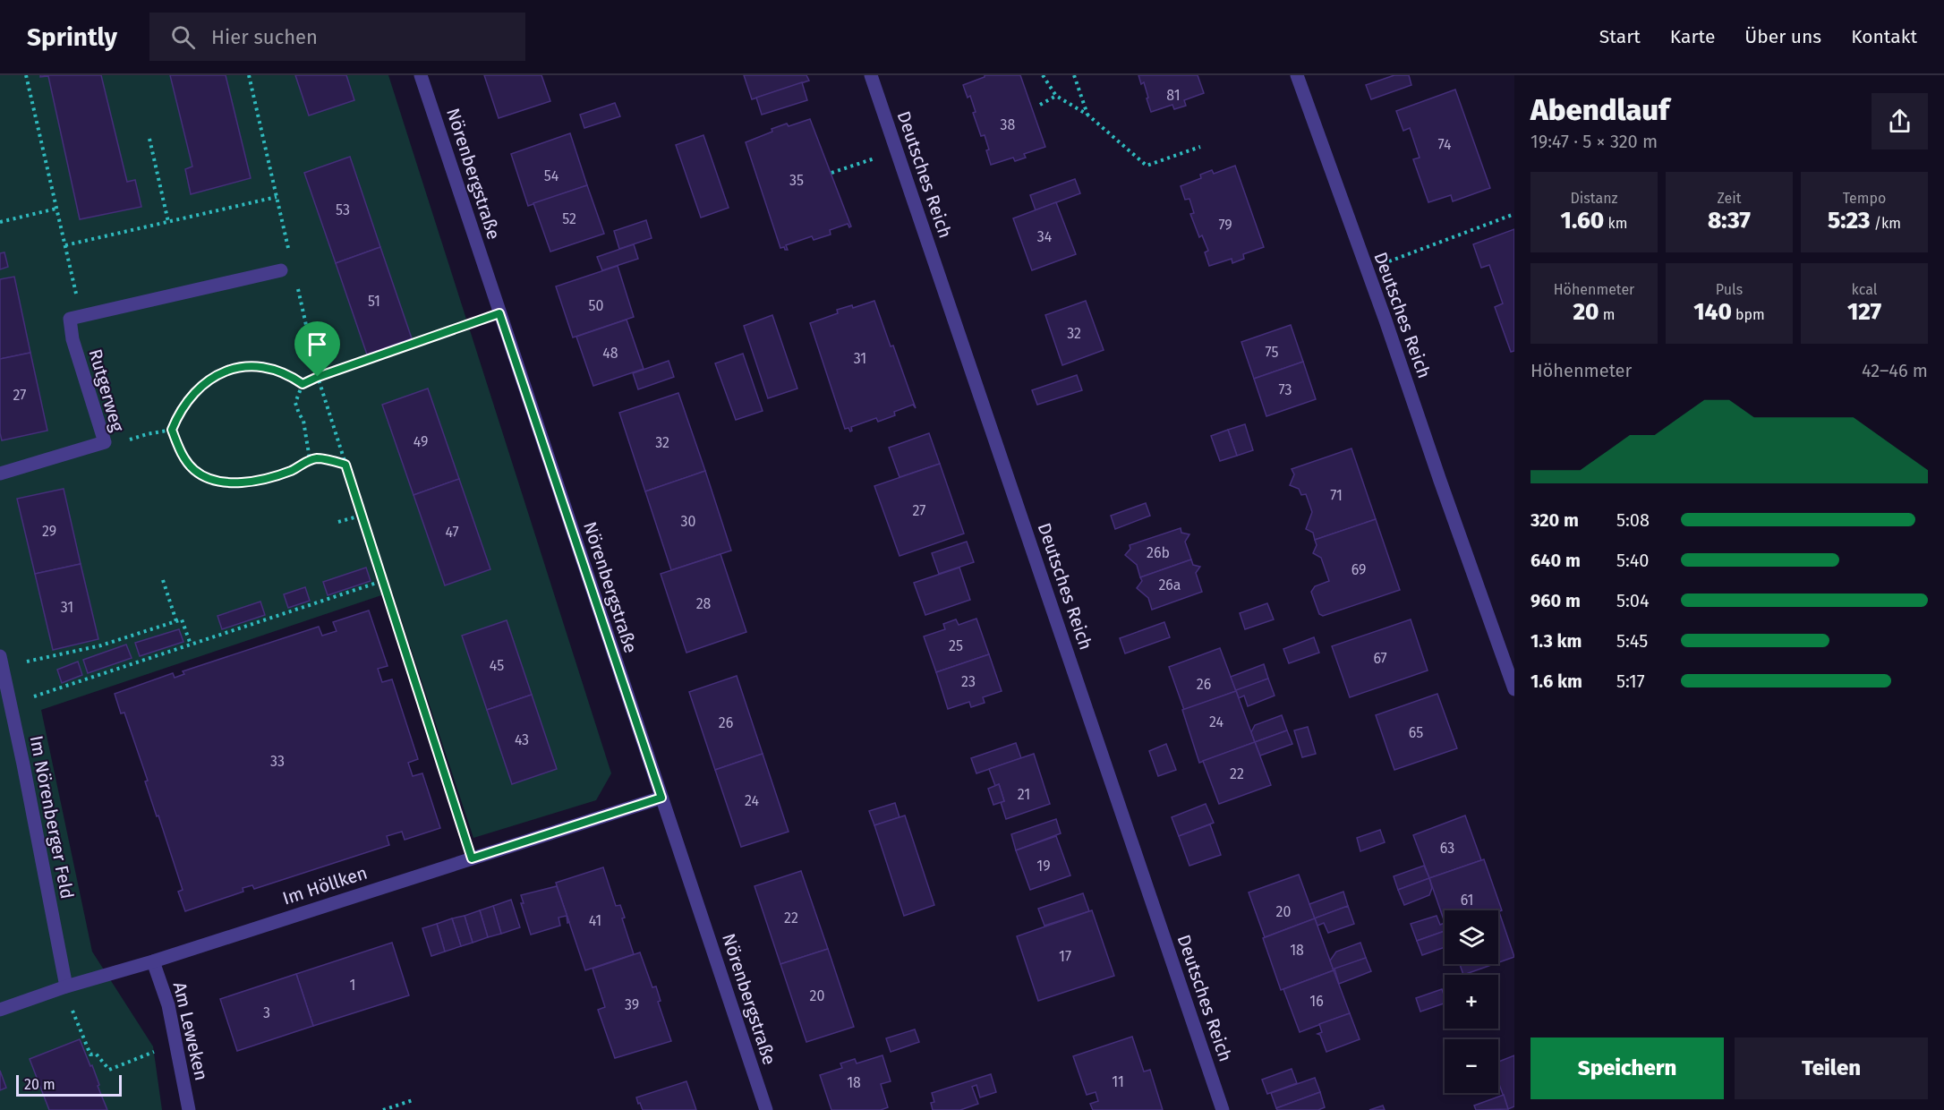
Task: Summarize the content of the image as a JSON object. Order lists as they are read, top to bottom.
{
  "streets": {
    "street": [
      "Nörenbergstraße",
      "Deutsches Reich",
      "Rutgerweg",
      "Im Nörenberger Feld",
      "Im Höllken",
      "Am Leweken"
    ]
  },
  "crossings": [
    ["Nörenbergstraße", "Im Höllken"],
    ["Im Nörenberger Feld", "Im Höllken"],
    ["Im Höllken", "Am Leweken"]
  ],
  "house_numbers": [
    "81",
    "38",
    "74",
    "54",
    "35",
    "53",
    "52",
    "79",
    "34",
    "51",
    "50",
    "32",
    "75",
    "48",
    "31",
    "73",
    "27",
    "49",
    "32",
    "71",
    "27",
    "30",
    "29",
    "47",
    "26b",
    "69",
    "26a",
    "28",
    "31",
    "25",
    "67",
    "45",
    "23",
    "26",
    "24",
    "26",
    "65",
    "43",
    "33",
    "22",
    "21",
    "24",
    "63",
    "19",
    "61",
    "20",
    "22",
    "41",
    "18",
    "17",
    "1",
    "20",
    "16",
    "39",
    "3",
    "11",
    "18"
  ],
  "scale_bar": "20 m",
  "page": {
    "header": "Sprintly",
    "search": "Hier suchen",
    "nav": [
      "Start",
      "Karte",
      "Über uns",
      "Kontakt"
    ],
    "heading": ["Abendlauf", "19:47 · 5 × 320 m"],
    "stats": [
      ["Distanz", "1.60 km"],
      ["Zeit", "8:37"],
      ["Tempo", "5:23 /km"],
      ["Höhenmeter", "20 m"],
      ["Puls", "140 bpm"],
      ["kcal", "127"]
    ],
    "chart": ["Höhenmeter", "42–46 m"],
    "list": [
      {
        "name": "320 m",
        "note": "5:08"
      },
      {
        "name": "640 m",
        "note": "5:40"
      },
      {
        "name": "960 m",
        "note": "5:04"
      },
      {
        "name": "1.3 km",
        "note": "5:45"
      },
      {
        "name": "1.6 km",
        "note": "5:17"
      }
    ],
    "map_buttons": ["+", "−"],
    "buttons": ["Speichern", "Teilen"],
    "scale": "20 m"
  }
}
